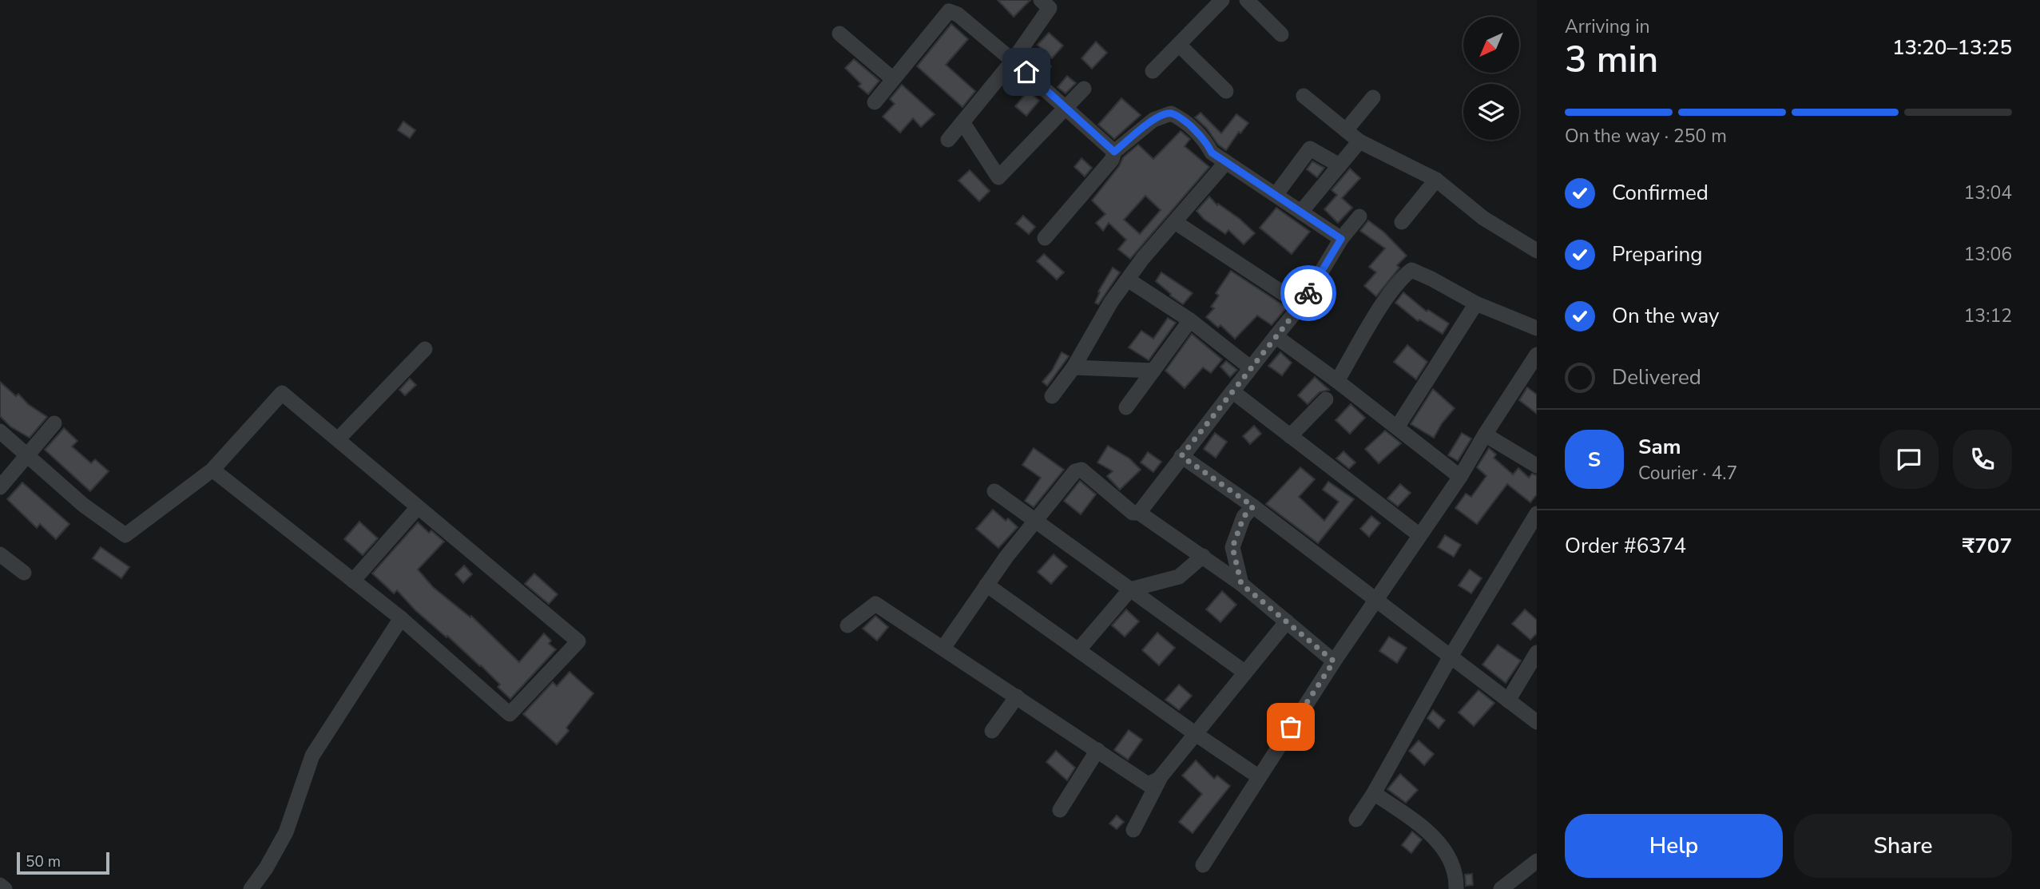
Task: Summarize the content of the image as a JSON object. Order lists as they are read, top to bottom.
{
  "scale_bar": "50 m",
  "north": "bottom left",
  "page": {
    "heading": ["3 min", "Arriving in", "13:20–13:25"],
    "panel": [
      "Sam",
      "Courier · 4.7",
      "Order #6374",
      "₹707"
    ],
    "bar": "On the way · 250 m",
    "list": [
      ["Confirmed", "13:04"],
      ["Preparing", "13:06"],
      ["On the way", "13:12"],
      "Delivered"
    ],
    "round": "S",
    "buttons": ["Help", "Share"],
    "scale": "50 m"
  }
}
